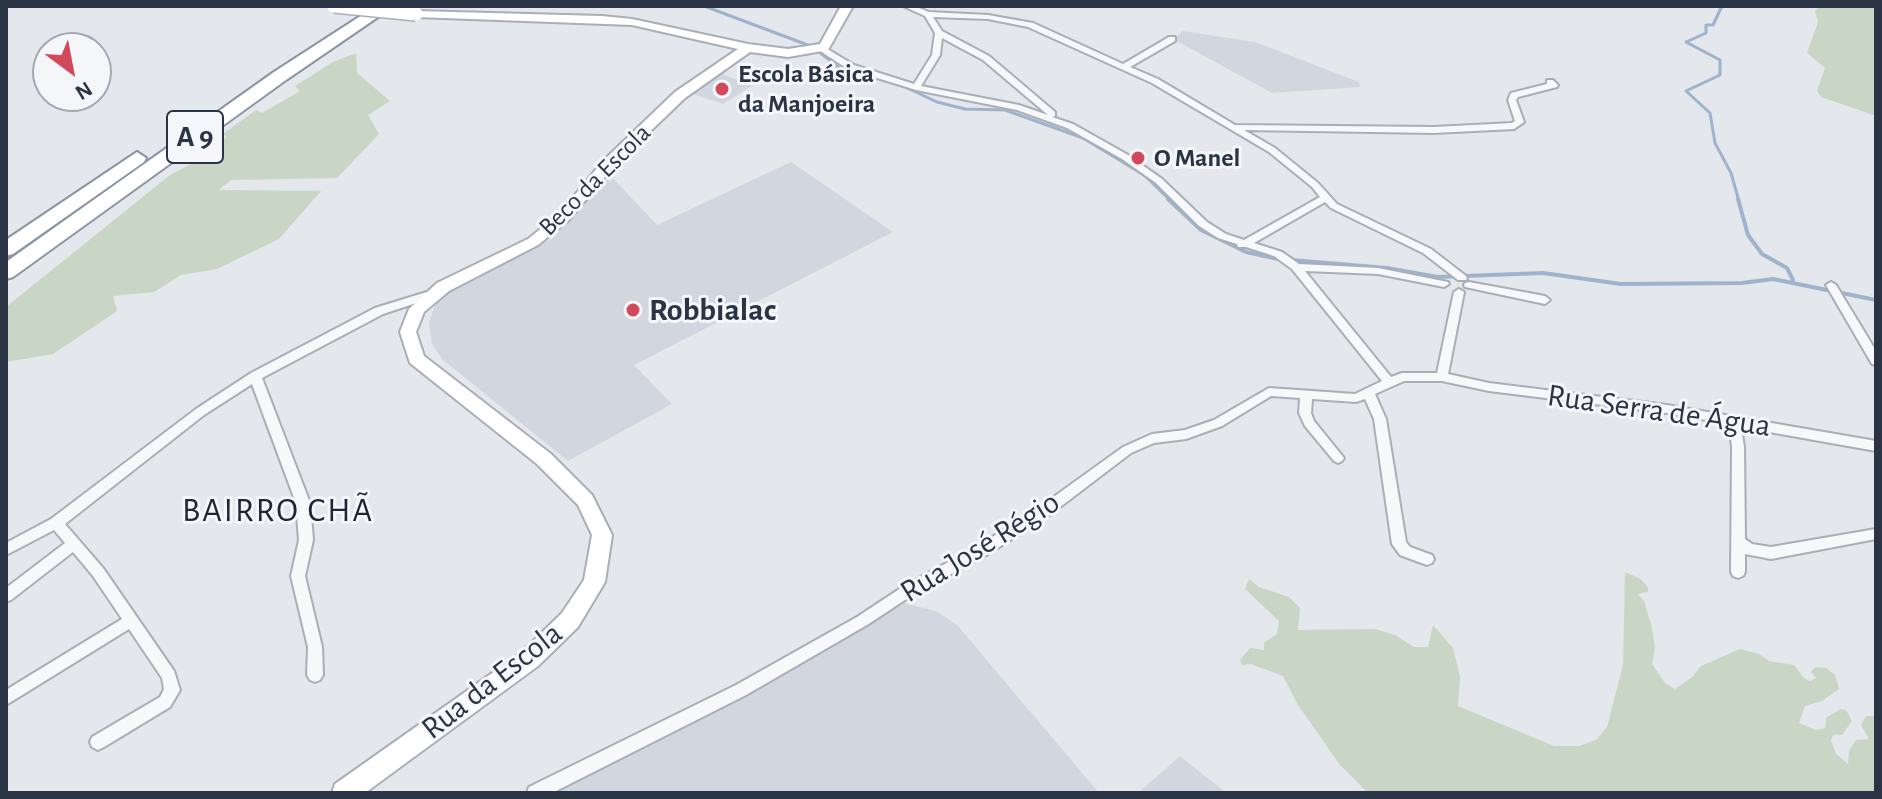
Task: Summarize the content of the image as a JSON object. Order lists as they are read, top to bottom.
{
  "streets": {
    "highway": ["A 9"],
    "street": [
      "Beco da Escola",
      "Rua Serra de Água",
      "Rua José Régio",
      "Rua da Escola"
    ]
  },
  "crossings": [
    ["Beco da Escola", "Rua da Escola"]
  ],
  "districts": ["BAIRRO CHÃ"],
  "places": ["Escola Básica da Manjoeira", "O Manel", "Robbialac"],
  "north": "bottom right"
}
